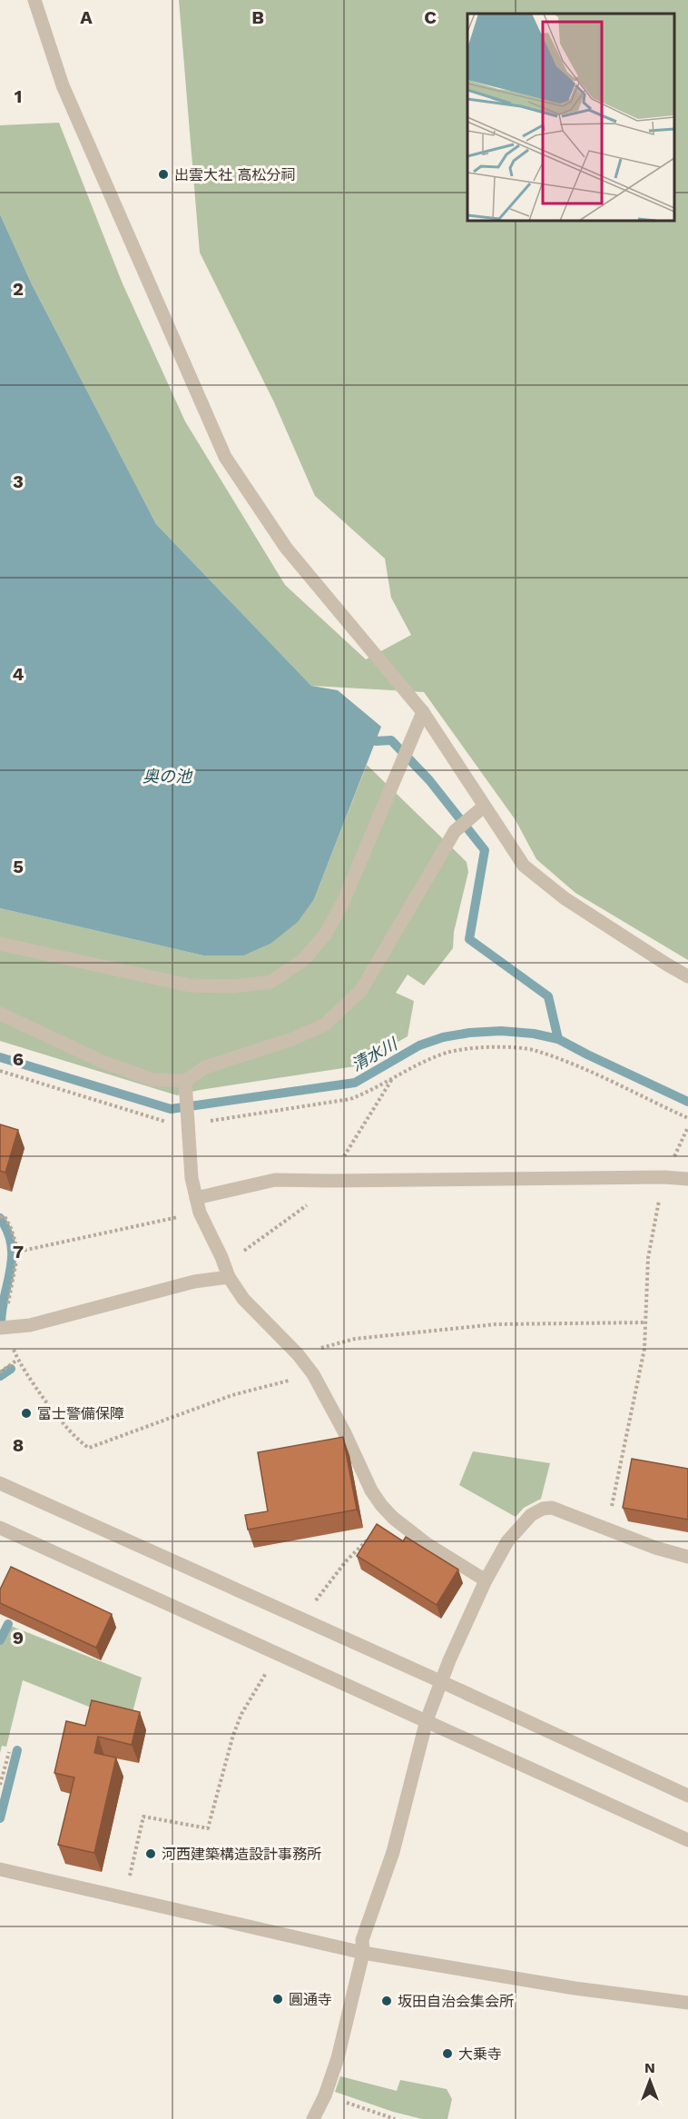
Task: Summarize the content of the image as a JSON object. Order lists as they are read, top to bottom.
{
  "water": ["奥の池", "清水川"],
  "places": [
    "出雲大社 高松分祠",
    "富士警備保障",
    "河西建築構造設計事務所",
    "圓通寺",
    "坂田自治会集会所",
    "大乗寺"
  ],
  "north": "top",
  "grid": {
    "columns": ["A", "B", "C"],
    "rows": [
      "1",
      "2",
      "3",
      "4",
      "5",
      "6",
      "7",
      "8",
      "9"
    ]
  }
}
